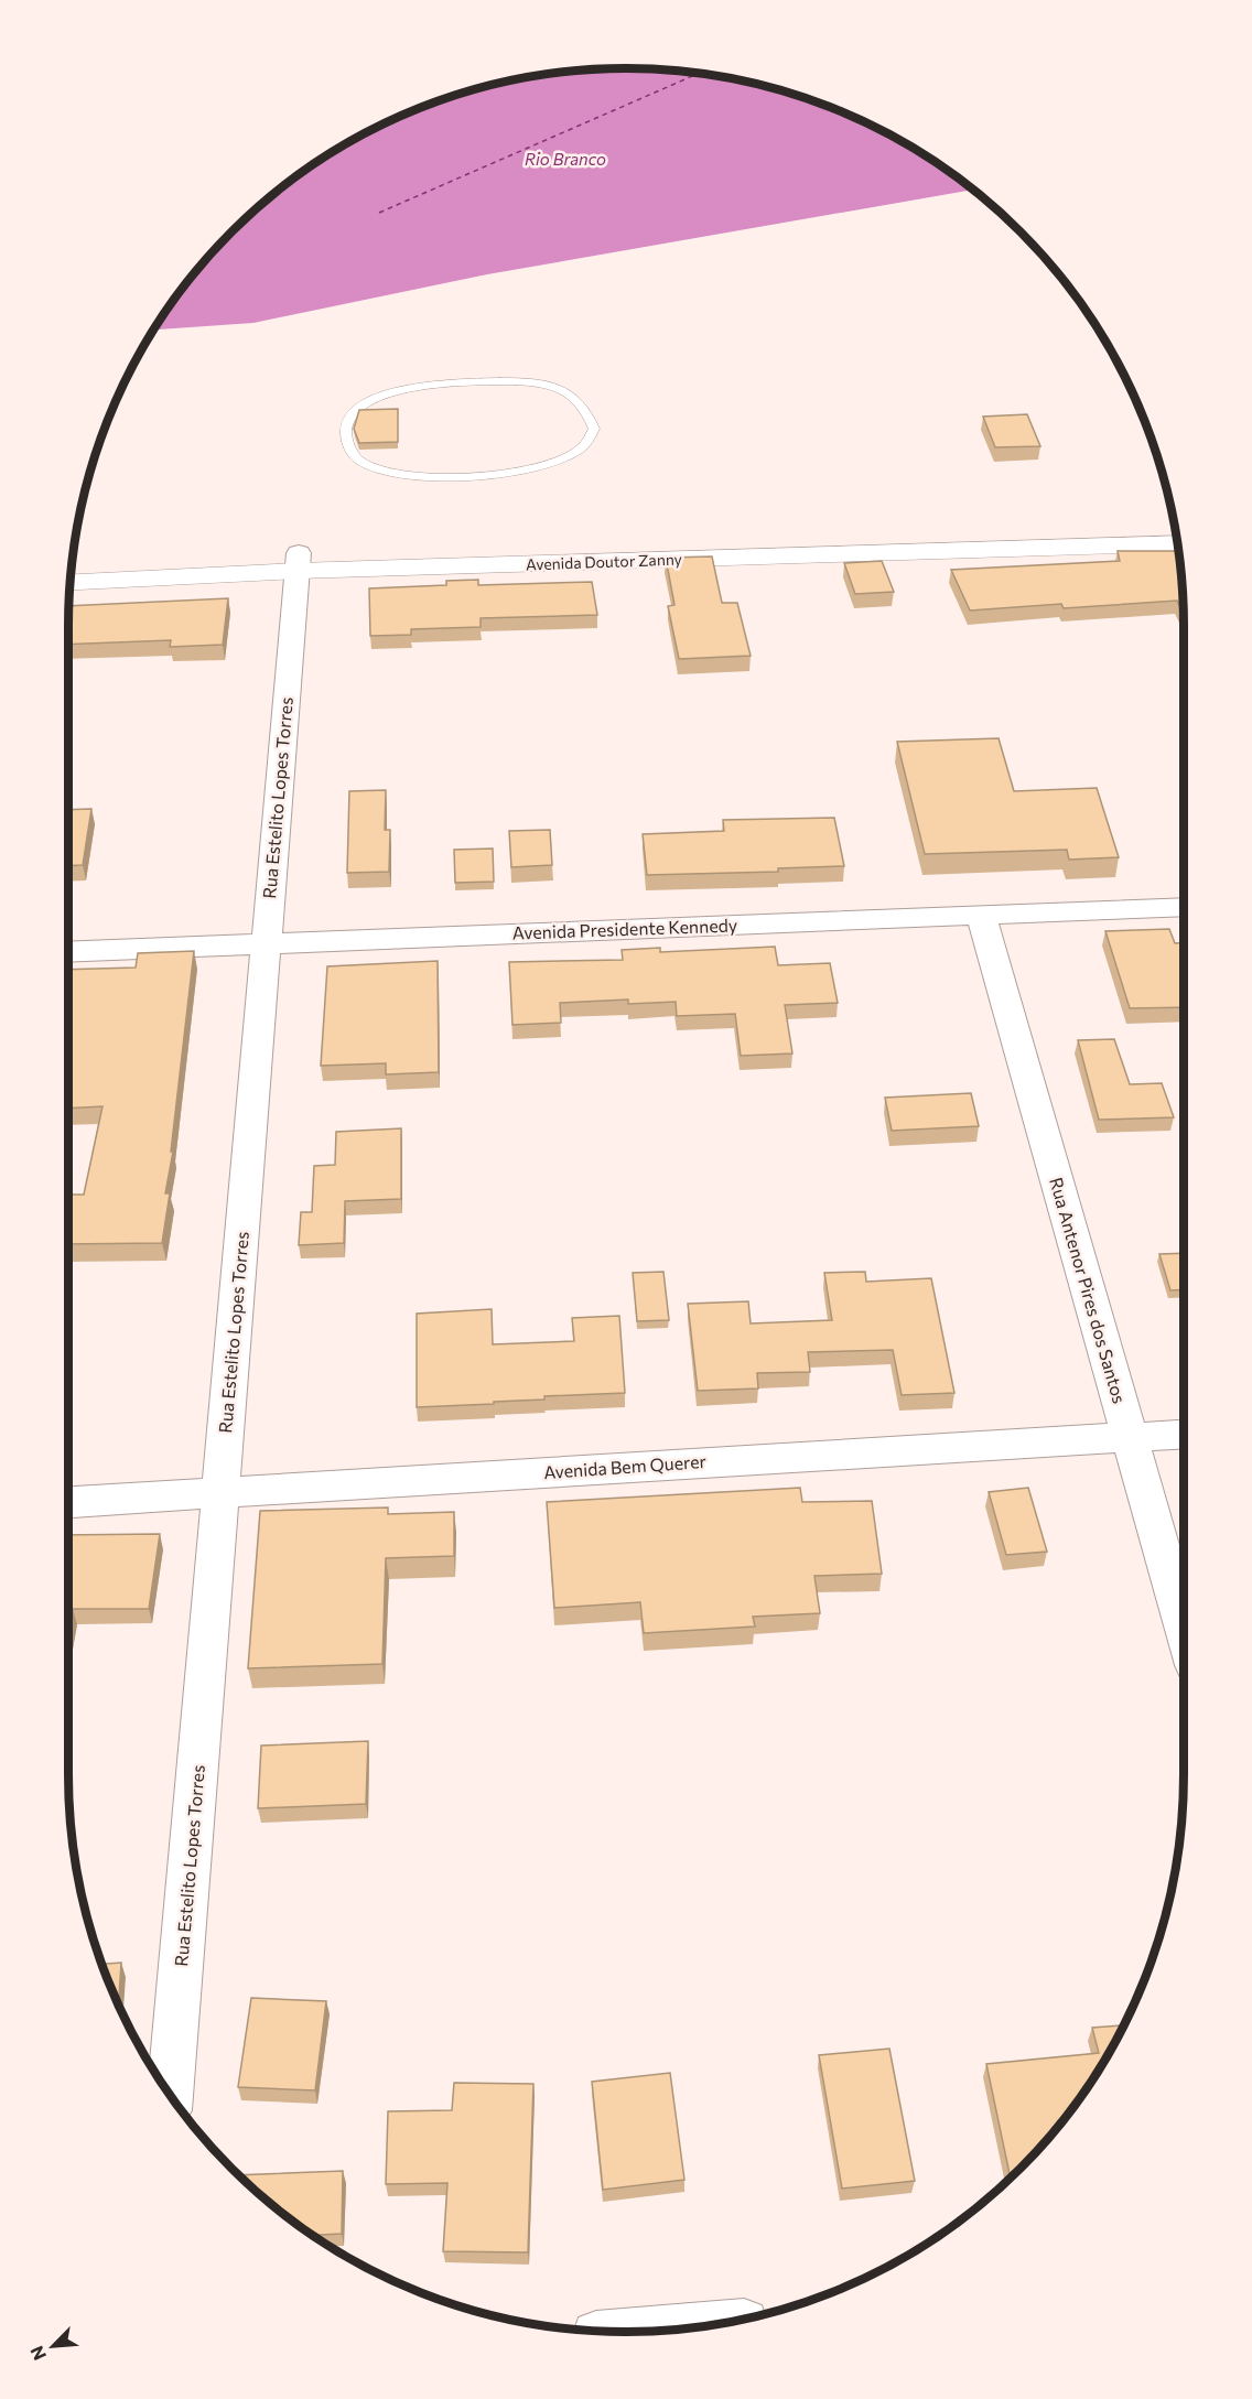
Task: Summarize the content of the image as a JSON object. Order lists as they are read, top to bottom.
{
  "streets": {
    "street": [
      "Avenida Doutor Zanny",
      "Rua Estelito Lopes Torres",
      "Avenida Presidente Kennedy",
      "Rua Antenor Pires dos Santos",
      "Avenida Bem Querer"
    ]
  },
  "crossings": [
    ["Avenida Doutor Zanny", "Rua Estelito Lopes Torres"],
    ["Rua Estelito Lopes Torres", "Avenida Presidente Kennedy"],
    ["Rua Estelito Lopes Torres", "Avenida Bem Querer"],
    ["Avenida Presidente Kennedy", "Rua Antenor Pires dos Santos"],
    ["Rua Antenor Pires dos Santos", "Avenida Bem Querer"]
  ],
  "water": ["Rio Branco"],
  "north": "bottom left"
}
